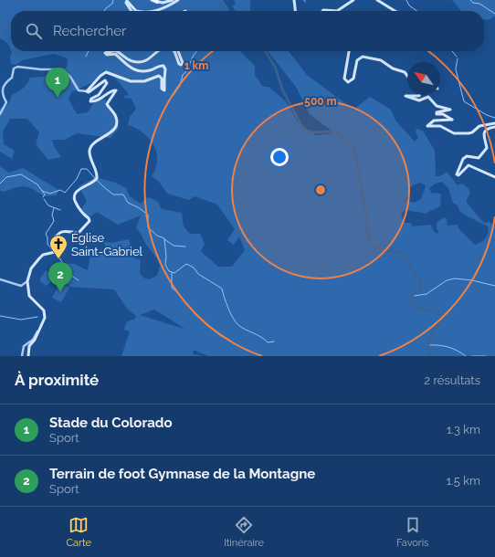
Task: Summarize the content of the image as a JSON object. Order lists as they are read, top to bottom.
{
  "places": {
    "church": ["Église Saint-Gabriel"]
  },
  "north": "top left",
  "page": {
    "search": "Rechercher",
    "pins": ["1", "2"],
    "heading": ["À proximité", "2 résultats"],
    "list": [
      {
        "mark": "1",
        "name": "Stade du Colorado",
        "note": "Sport",
        "value": "1.3 km"
      },
      {
        "mark": "2",
        "name": "Terrain de foot Gymnase de la Montagne",
        "note": "Sport",
        "value": "1.5 km"
      }
    ],
    "nav": ["Carte", "Itinéraire", "Favoris"]
  },
  "rings": ["1 km", "500 m"]
}
